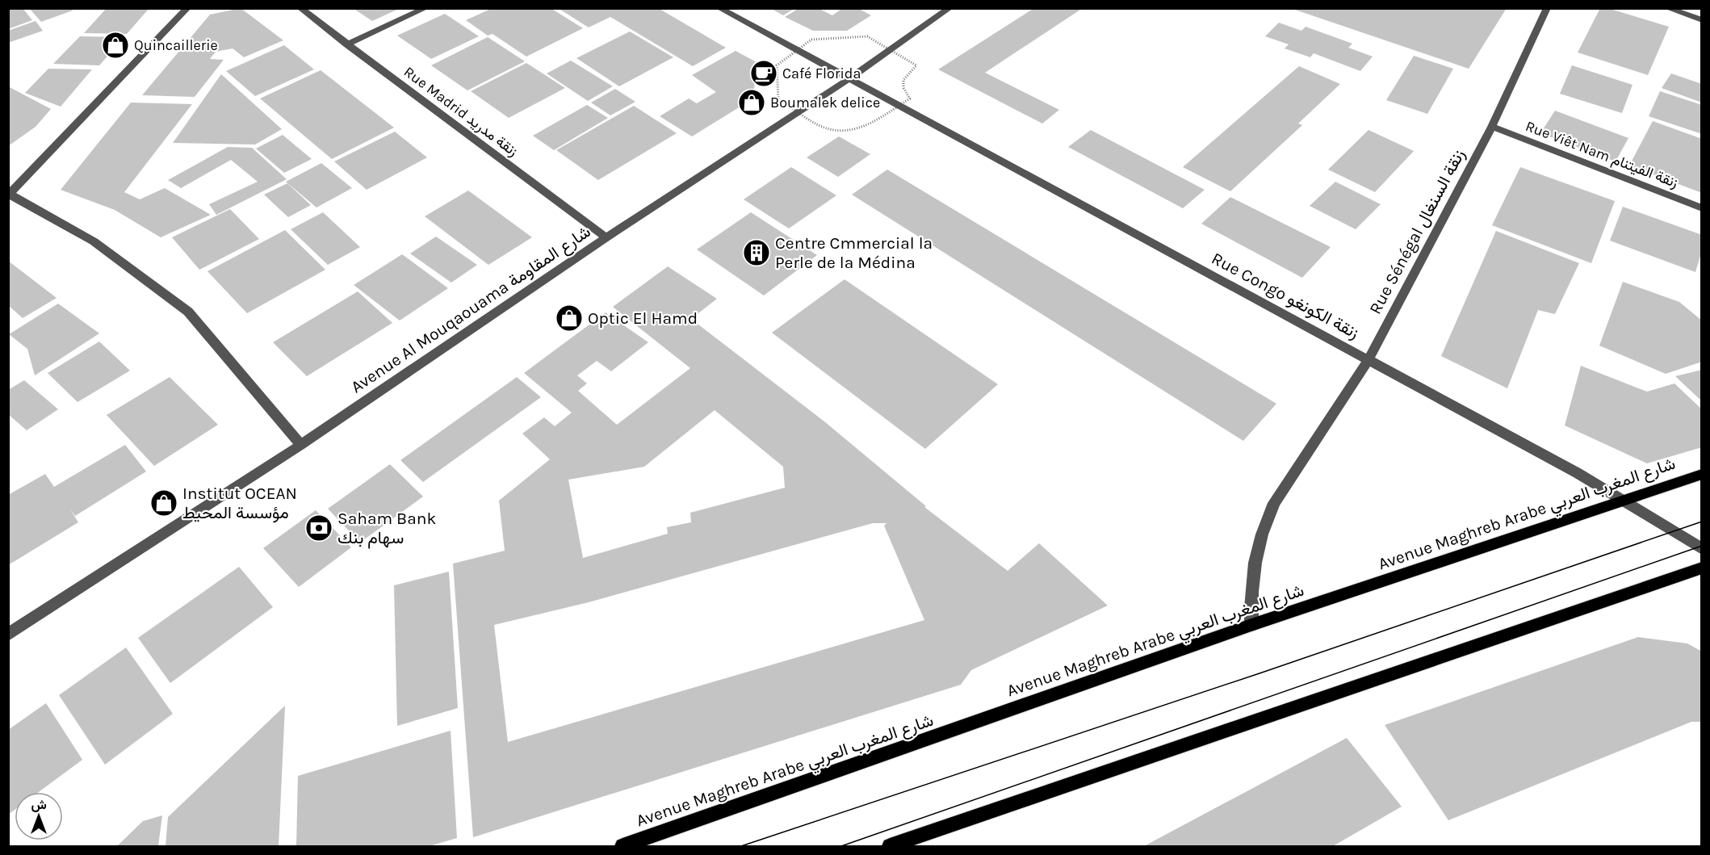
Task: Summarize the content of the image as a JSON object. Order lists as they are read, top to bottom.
{
  "streets": {
    "main road": ["Avenue Maghreb Arabe شارع المغرب العربي"],
    "street": [
      "Rue Madrid زنقة مدريد",
      "Rue Viêt Nam زنقة الفيتنام",
      "Rue Sénégal زنقة السنغال",
      "Rue Congo زنقة الكونغو",
      "Avenue Al Mouqaouama شارع المقاومة"
    ]
  },
  "crossings": [
    ["Rue Madrid زنقة مدريد", "Avenue Al Mouqaouama شارع المقاومة"],
    ["Rue Viêt Nam زنقة الفيتنام", "Rue Sénégal زنقة السنغال"],
    ["Rue Sénégal زنقة السنغال", "Rue Congo زنقة الكونغو"],
    ["Rue Sénégal زنقة السنغال", "Avenue Maghreb Arabe شارع المغرب العربي"],
    ["Rue Congo زنقة الكونغو", "Avenue Al Mouqaouama شارع المقاومة"],
    ["Rue Congo زنقة الكونغو", "Avenue Maghreb Arabe شارع المغرب العربي"]
  ],
  "places": {
    "shop": [
      "Quincaillerie",
      "Boumalek delice",
      "Optic El Hamd",
      "Institut OCEAN مؤسسة المحيط"
    ],
    "cafe": ["Café Florida"],
    "building": ["Centre Cmmercial la Perle de la Médina"],
    "bank": ["Saham Bank سهام بنك"]
  },
  "north": "top"
}
